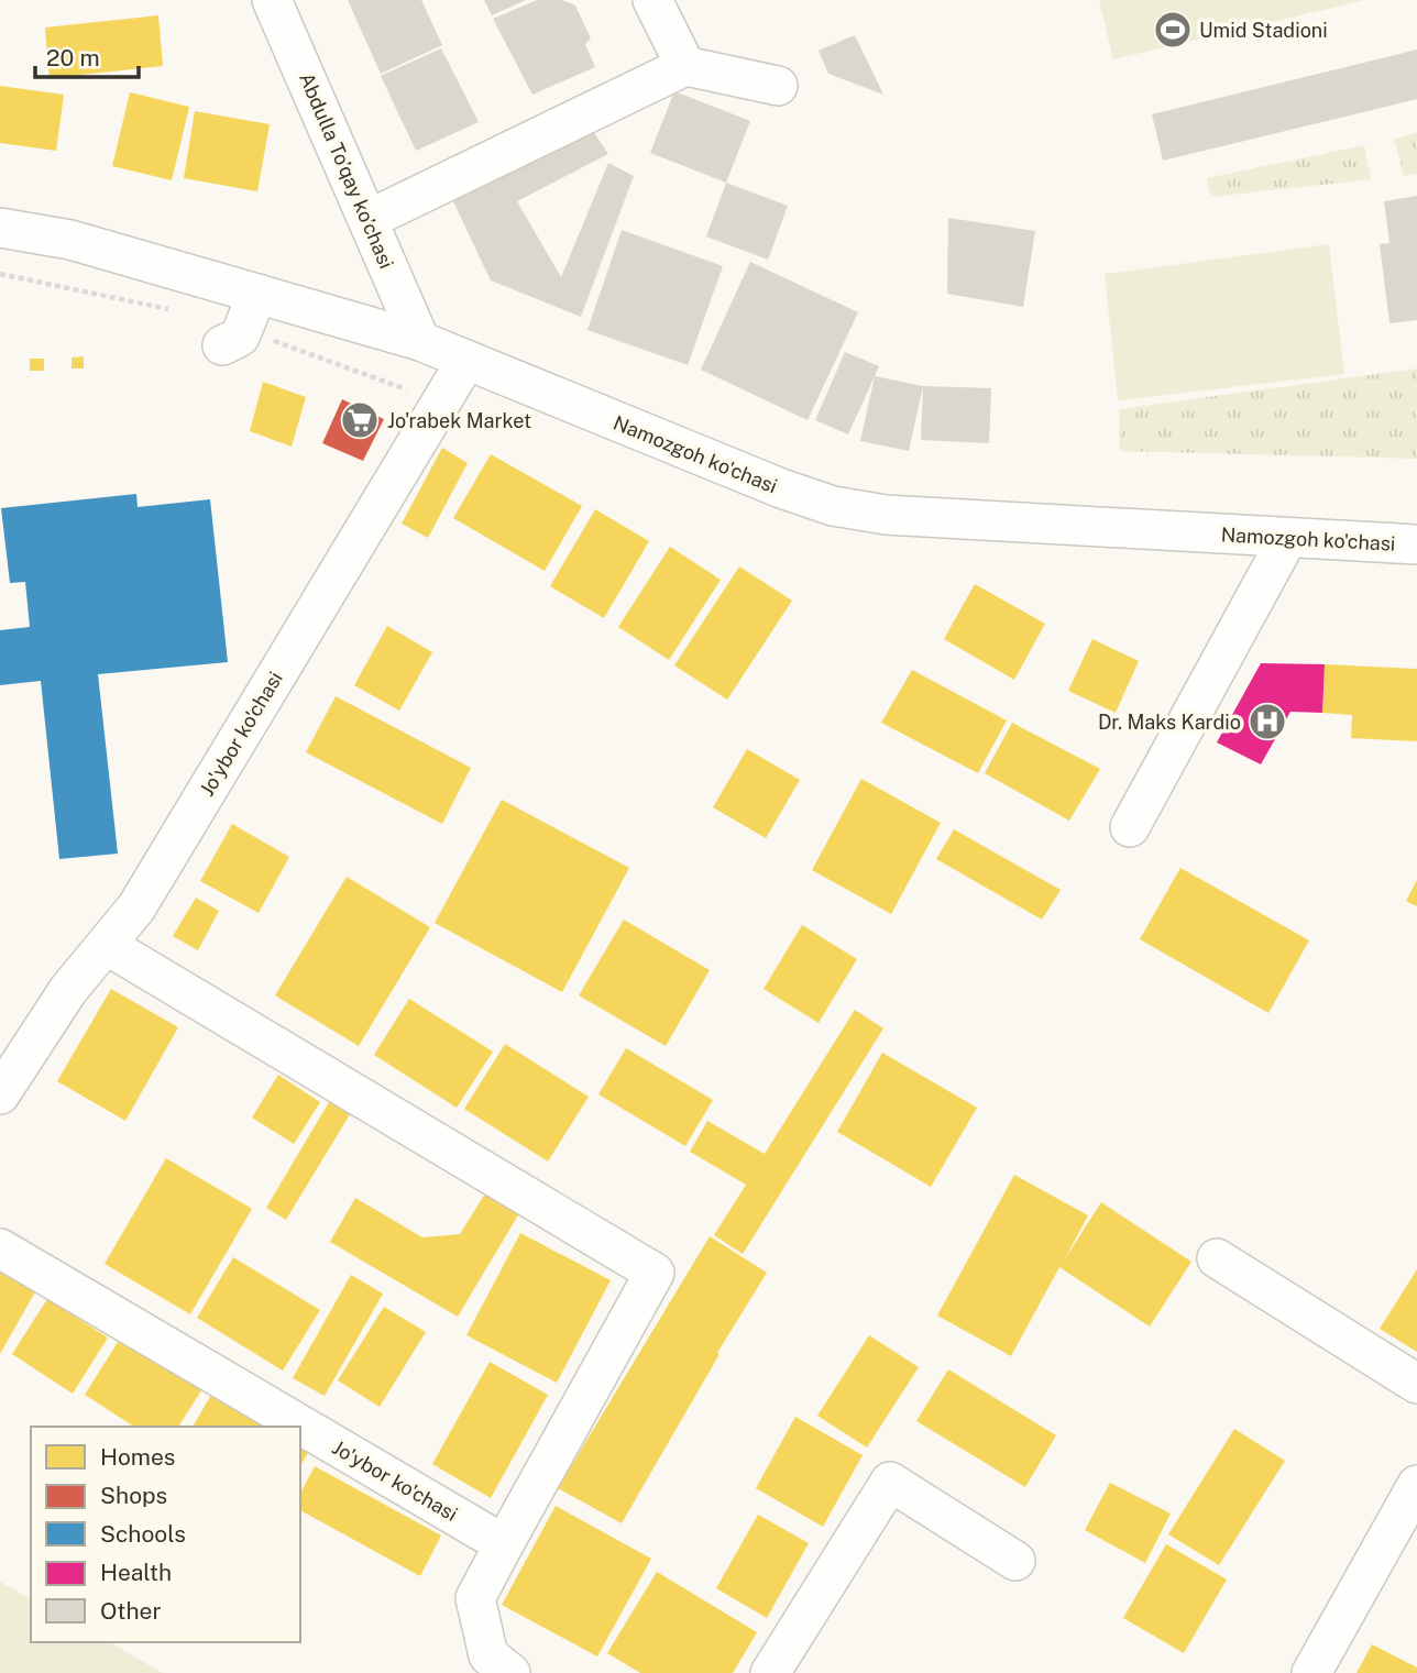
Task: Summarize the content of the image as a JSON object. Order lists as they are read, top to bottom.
{
  "streets": {
    "street": ["Abdulla To’qay ko’chasi", "Namozgoh ko'chasi", "Jo'ybor ko'chasi"]
  },
  "crossings": [
    ["Abdulla To’qay ko’chasi", "Namozgoh ko'chasi"],
    ["Namozgoh ko'chasi", "Jo'ybor ko'chasi"]
  ],
  "places": {
    "sports": ["Umid Stadioni"],
    "supermarket": ["Jo'rabek Market"],
    "hospital": ["Dr. Maks Kardio"]
  },
  "legend": [
    "Homes",
    "Shops",
    "Schools",
    "Health",
    "Other"
  ],
  "scale_bar": "20 m"
}
